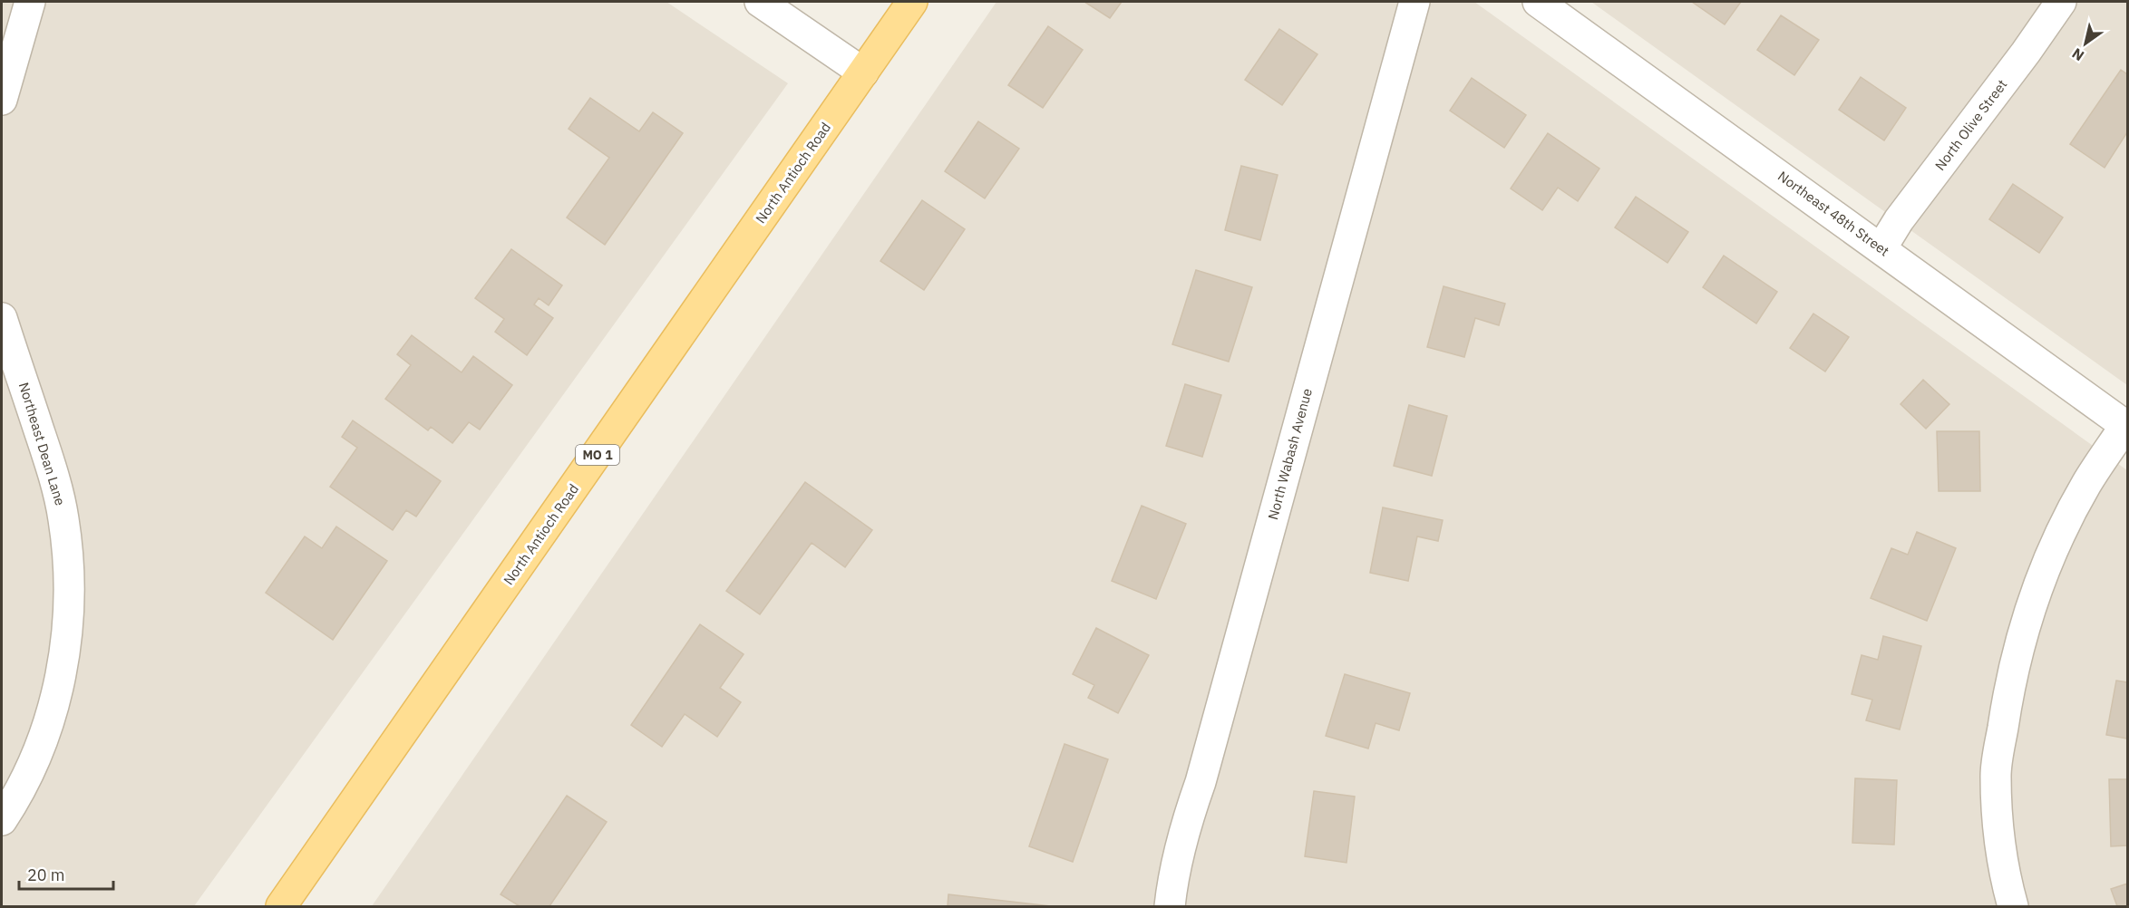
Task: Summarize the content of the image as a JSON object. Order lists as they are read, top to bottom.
{
  "streets": {
    "main road": ["North Antioch Road", "MO 1"],
    "street": [
      "North Olive Street",
      "Northeast 48th Street",
      "Northeast Dean Lane",
      "North Wabash Avenue"
    ]
  },
  "crossings": [
    ["North Olive Street", "Northeast 48th Street"]
  ],
  "scale_bar": "20 m",
  "north": "bottom left"
}
